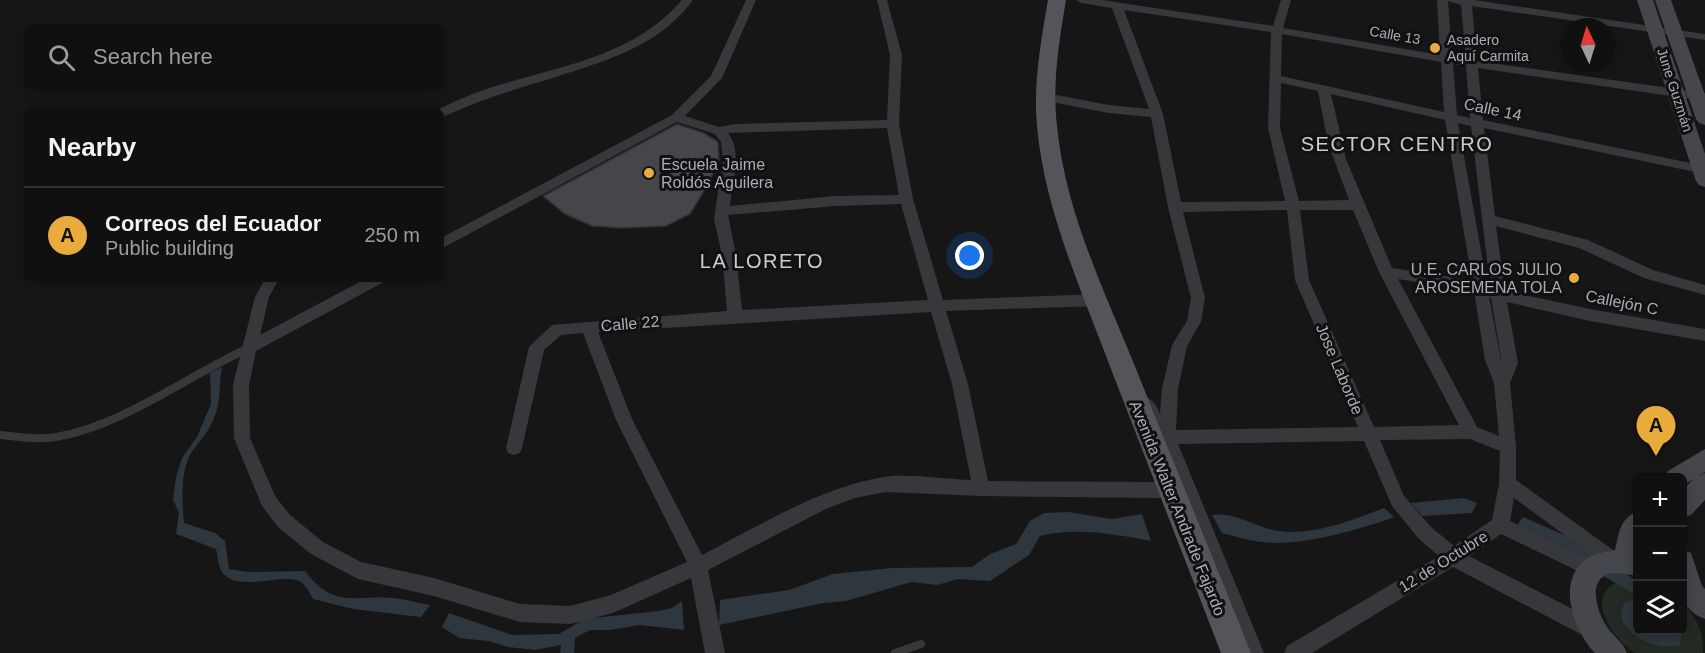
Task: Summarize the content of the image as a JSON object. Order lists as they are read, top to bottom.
{
  "streets": {
    "main road": ["Avenida Walter Andrade Fajardo"],
    "street": [
      "Calle 13",
      "June Guzmán",
      "Calle 14",
      "Callejón C",
      "Calle 22",
      "Jose Laborde",
      "12 de Octubre"
    ]
  },
  "crossings": [
    ["Calle 13", "June Guzmán"],
    ["Calle 13", "Jose Laborde"],
    ["Calle 13", "12 de Octubre"],
    ["June Guzmán", "Calle 14"],
    ["Calle 14", "Jose Laborde"],
    ["Calle 14", "12 de Octubre"],
    ["Callejón C", "12 de Octubre"],
    ["Calle 22", "Avenida Walter Andrade Fajardo"],
    ["Jose Laborde", "12 de Octubre"]
  ],
  "districts": ["SECTOR CENTRO", "LA LORETO"],
  "places": ["Asadero Aquí Carmita", "Escuela Jaime Roldós Aguilera", "U.E. CARLOS JULIO AROSEMENA TOLA"],
  "north": "top",
  "page": {
    "search": "Search here",
    "heading": "Nearby",
    "list": [
      {
        "mark": "A",
        "name": "Correos del Ecuador",
        "note": "Public building",
        "value": "250 m"
      }
    ],
    "pins": "A",
    "map_buttons": ["+", "−"]
  }
}
